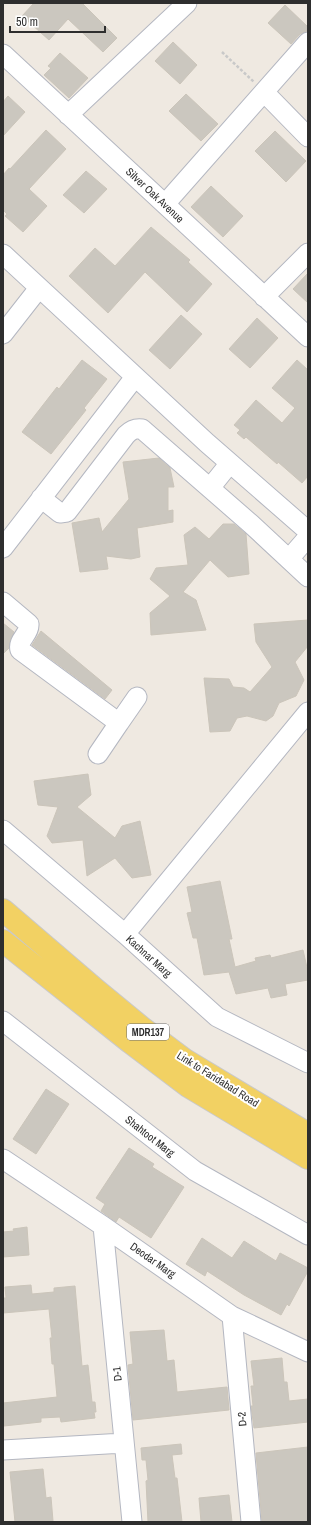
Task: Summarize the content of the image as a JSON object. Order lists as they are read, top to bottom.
{
  "streets": {
    "main road": ["MDR137", "Link to Faridabad Road"],
    "street": [
      "Silver Oak Avenue",
      "Kachnar Marg",
      "Shahtoot Marg",
      "Deodar Marg",
      "D-1",
      "D-2"
    ]
  },
  "crossings": [
    ["Deodar Marg", "D-1"],
    ["Deodar Marg", "D-2"]
  ],
  "scale_bar": "50 m"
}
